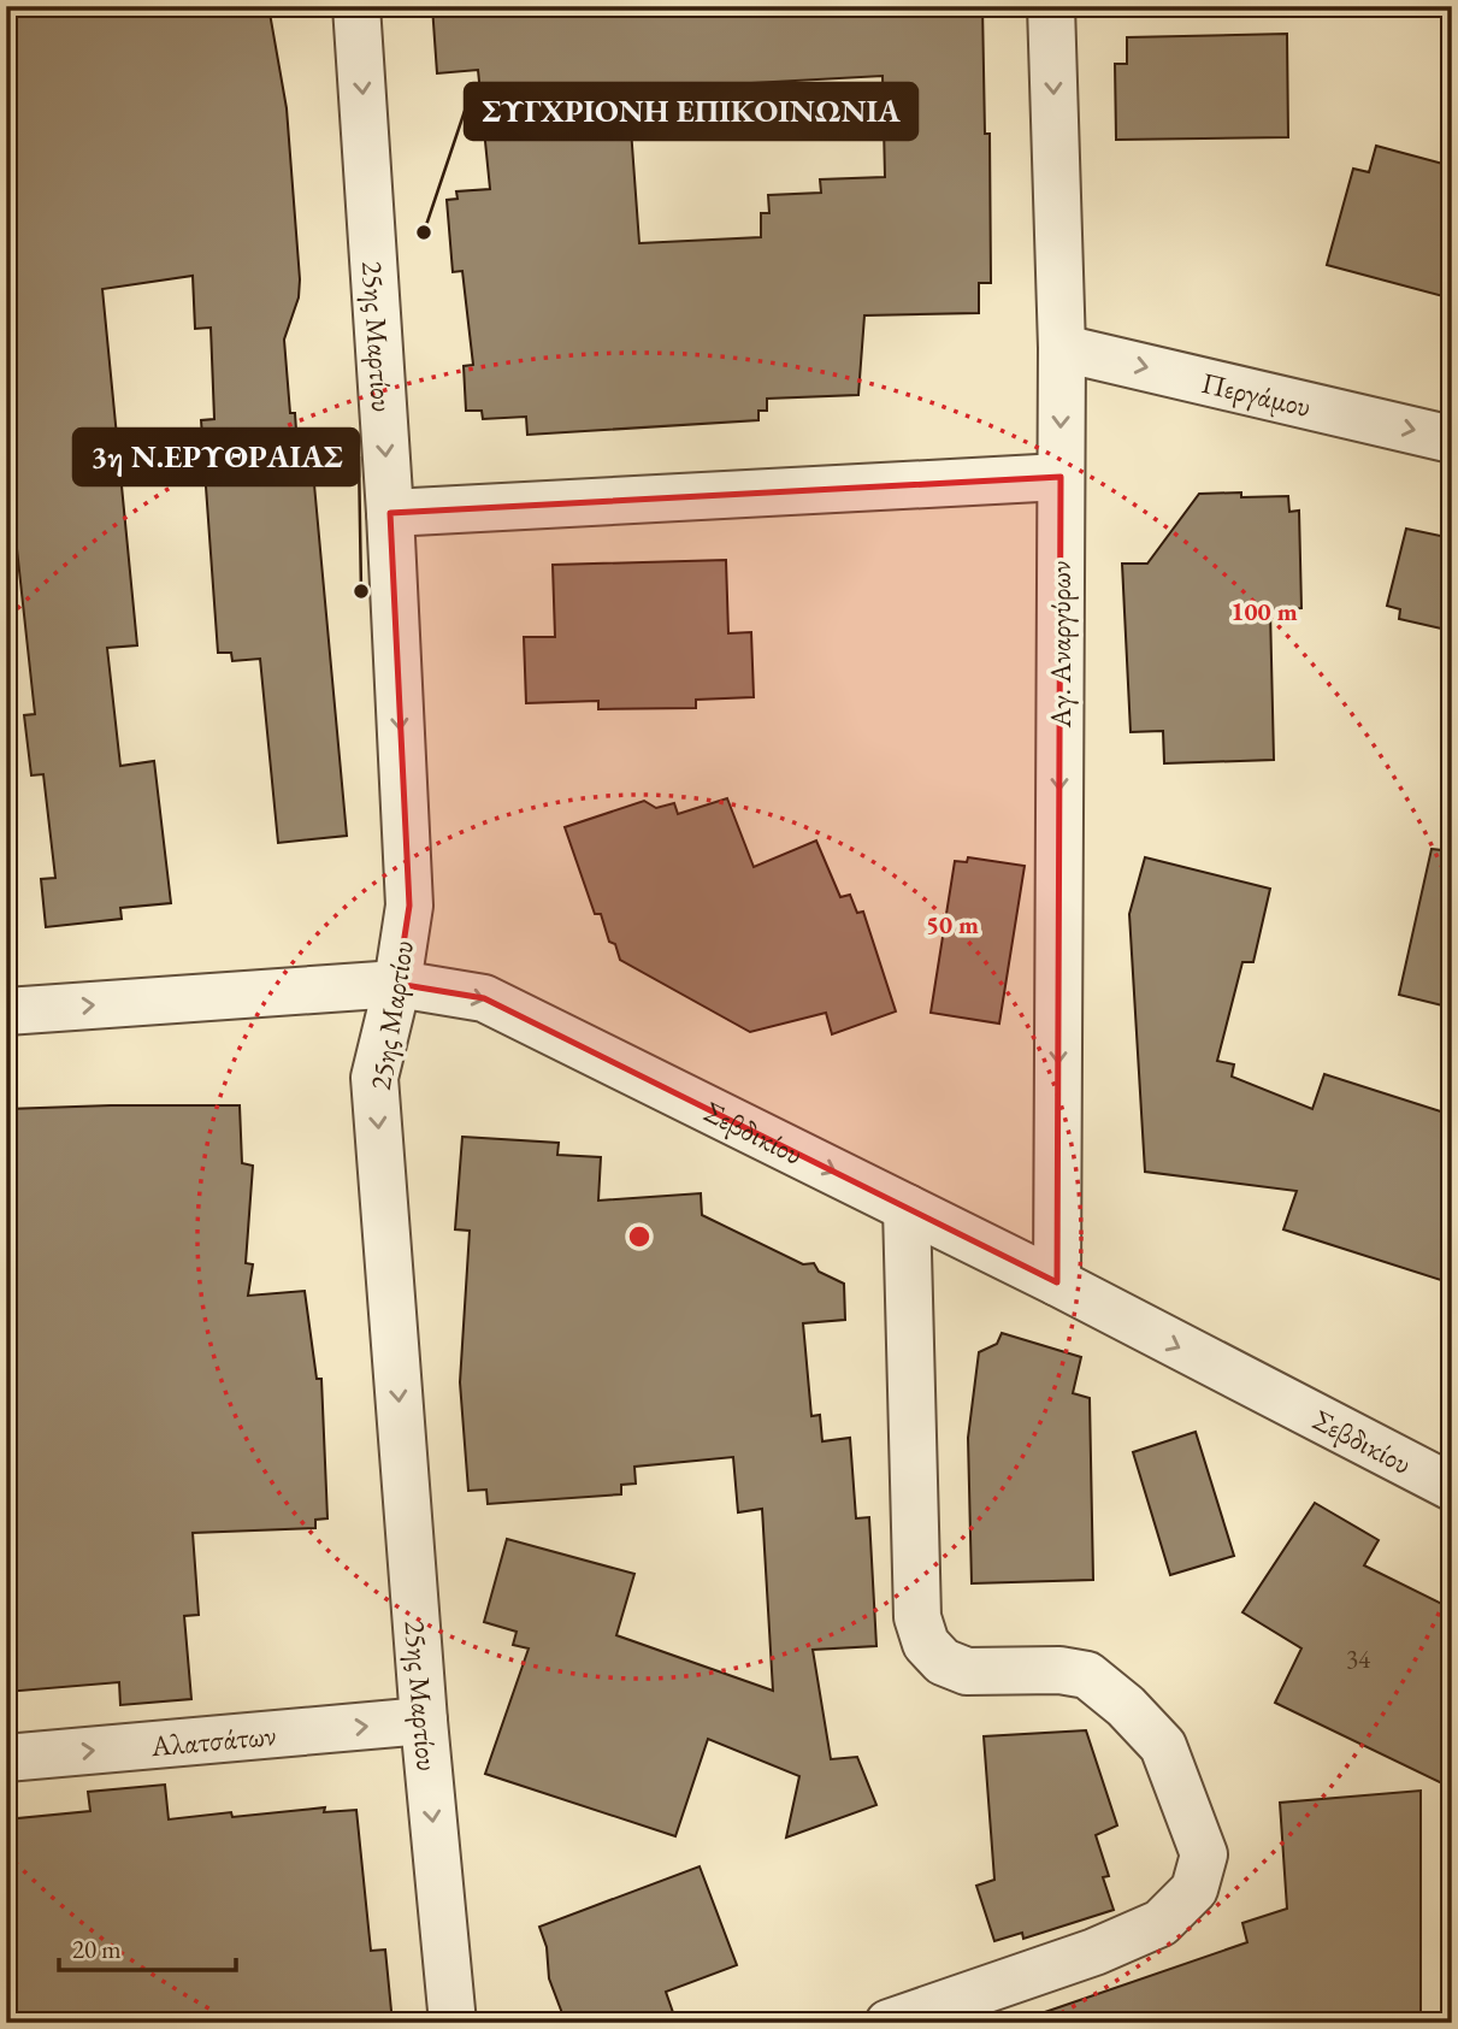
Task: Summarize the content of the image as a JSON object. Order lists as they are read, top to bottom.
{
  "streets": {
    "street": [
      "25ης Μαρτίου",
      "Περγάμου",
      "Αγ. Αναργύρων",
      "Σεβδικίου",
      "Αλατσάτων"
    ]
  },
  "crossings": [
    ["25ης Μαρτίου", "Σεβδικίου"],
    ["25ης Μαρτίου", "Αλατσάτων"],
    ["Περγάμου", "Αγ. Αναργύρων"],
    ["Αγ. Αναργύρων", "Σεβδικίου"]
  ],
  "one_way": [
    "25ης Μαρτίου",
    "Περγάμου",
    "Αγ. Αναργύρων",
    "Σεβδικίου",
    "Αλατσάτων"
  ],
  "places": ["ΣΥΓΧΡΙΟΝΗ ΕΠΙΚΟΙΝΩΝΙΑ", "3η Ν.ΕΡΥΘΡΑΙΑΣ"],
  "house_numbers": ["34"],
  "scale_bar": "20 m",
  "rings": ["100 m", "50 m"]
}
